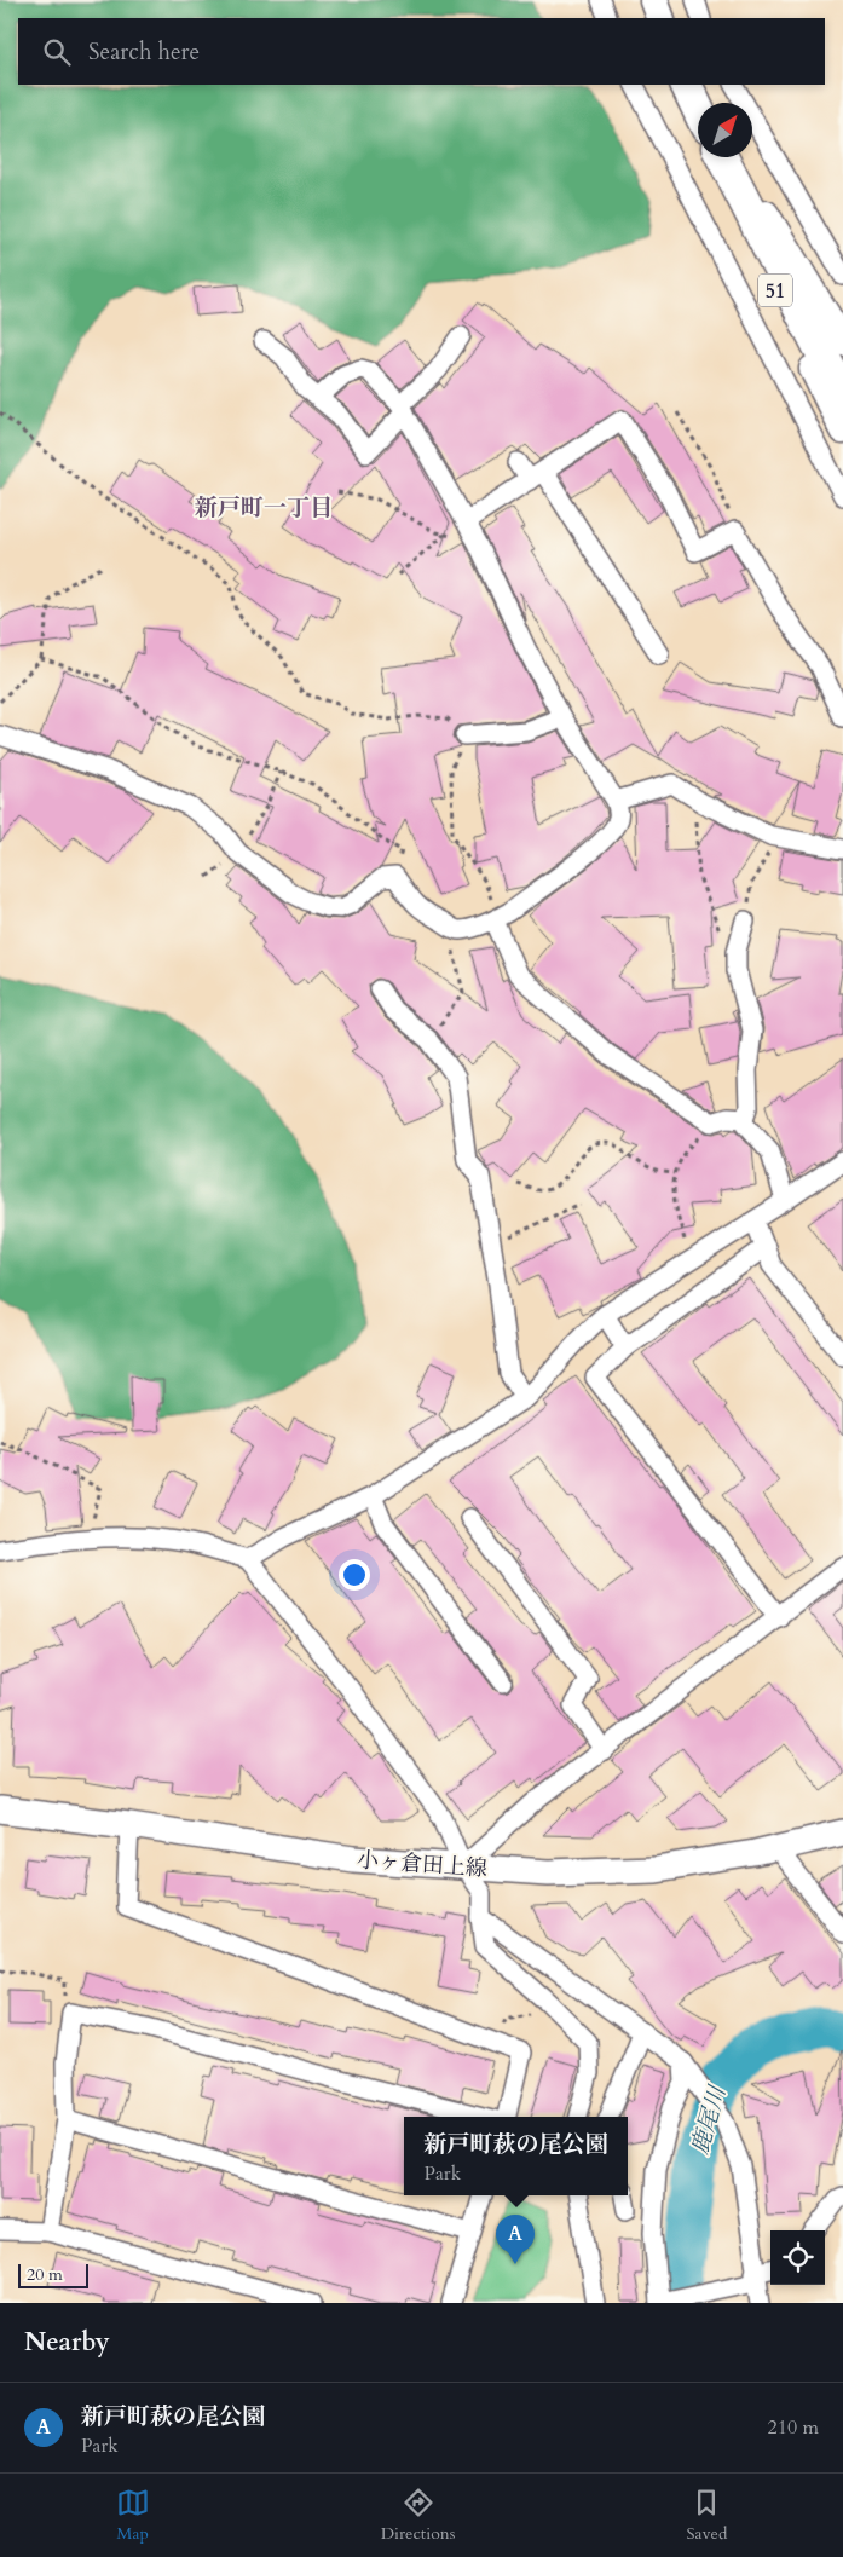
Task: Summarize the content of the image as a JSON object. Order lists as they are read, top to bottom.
{
  "streets": {
    "highway": ["51"],
    "main road": ["小ヶ倉田上線"]
  },
  "districts": ["新戸町一丁目"],
  "water": ["鹿尾川"],
  "scale_bar": "20 m",
  "north": "top right",
  "page": {
    "search": "Search here",
    "popup": ["新戸町萩の尾公園", "Park"],
    "pins": "A",
    "scale": "20 m",
    "heading": "Nearby",
    "list": [
      {
        "mark": "A",
        "name": "新戸町萩の尾公園",
        "note": "Park",
        "value": "210 m"
      }
    ],
    "nav": ["Map", "Directions", "Saved"]
  }
}
